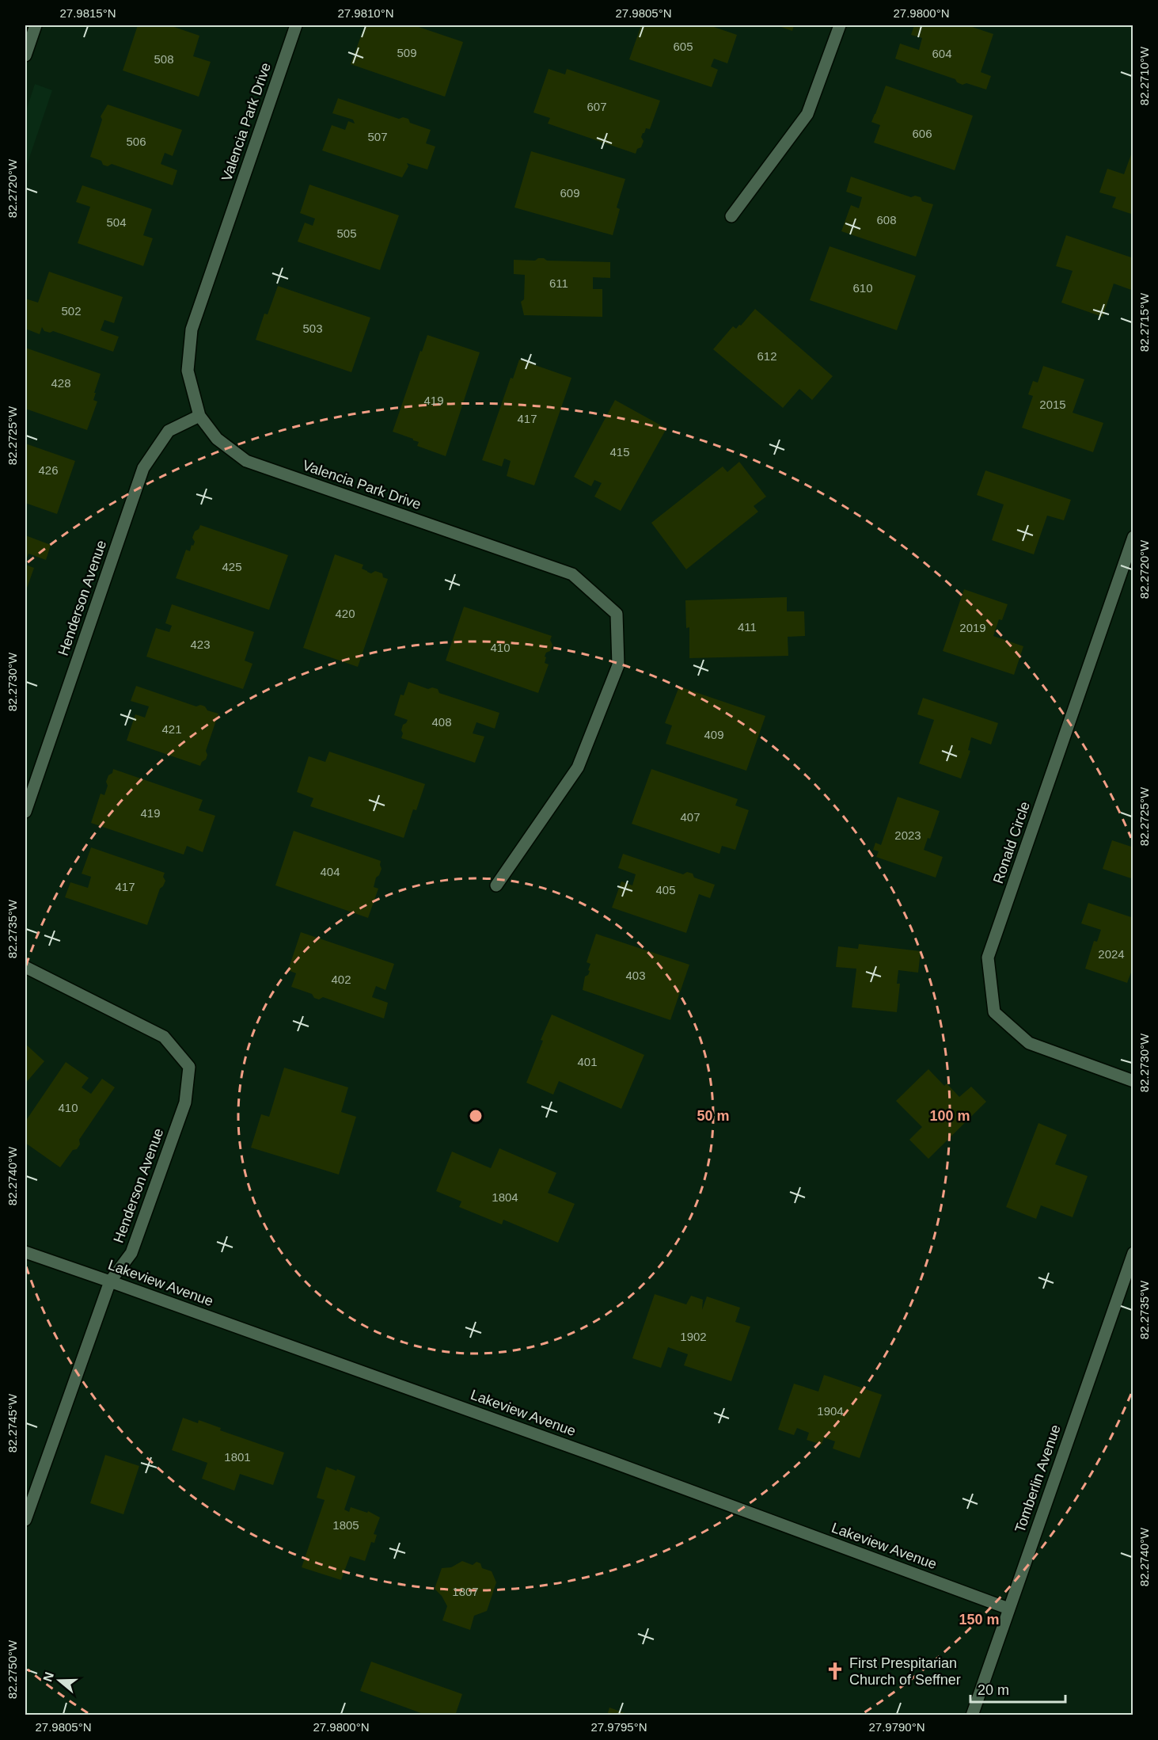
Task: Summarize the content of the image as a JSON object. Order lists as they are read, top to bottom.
{
  "streets": {
    "street": [
      "Valencia Park Drive",
      "Henderson Avenue",
      "Ronald Circle",
      "Lakeview Avenue",
      "Tomberlin Avenue"
    ]
  },
  "crossings": [
    ["Valencia Park Drive", "Henderson Avenue"],
    ["Henderson Avenue", "Lakeview Avenue"],
    ["Lakeview Avenue", "Tomberlin Avenue"]
  ],
  "places": {
    "church": ["First Prespitarian Church of Seffner"]
  },
  "house_numbers": [
    "605",
    "509",
    "604",
    "508",
    "607",
    "606",
    "507",
    "506",
    "609",
    "608",
    "504",
    "505",
    "611",
    "610",
    "502",
    "503",
    "612",
    "428",
    "419",
    "2015",
    "417",
    "415",
    "426",
    "425",
    "420",
    "411",
    "2019",
    "423",
    "410",
    "408",
    "421",
    "409",
    "419",
    "407",
    "2023",
    "404",
    "417",
    "405",
    "2024",
    "403",
    "402",
    "401",
    "410",
    "1804",
    "1902",
    "1904",
    "1801",
    "1805",
    "1807"
  ],
  "scale_bar": "20 m",
  "north": "left",
  "coordinates": [
    "27.9815°N",
    "27.9810°N",
    "27.9805°N",
    "27.9800°N",
    "82.2710°W",
    "82.2720°W",
    "82.2715°W",
    "82.2725°W",
    "82.2730°W",
    "82.2735°W",
    "82.2740°W",
    "82.2745°W",
    "82.2750°W",
    "27.9795°N",
    "27.9790°N"
  ],
  "rings": ["50 m", "100 m", "150 m"]
}
